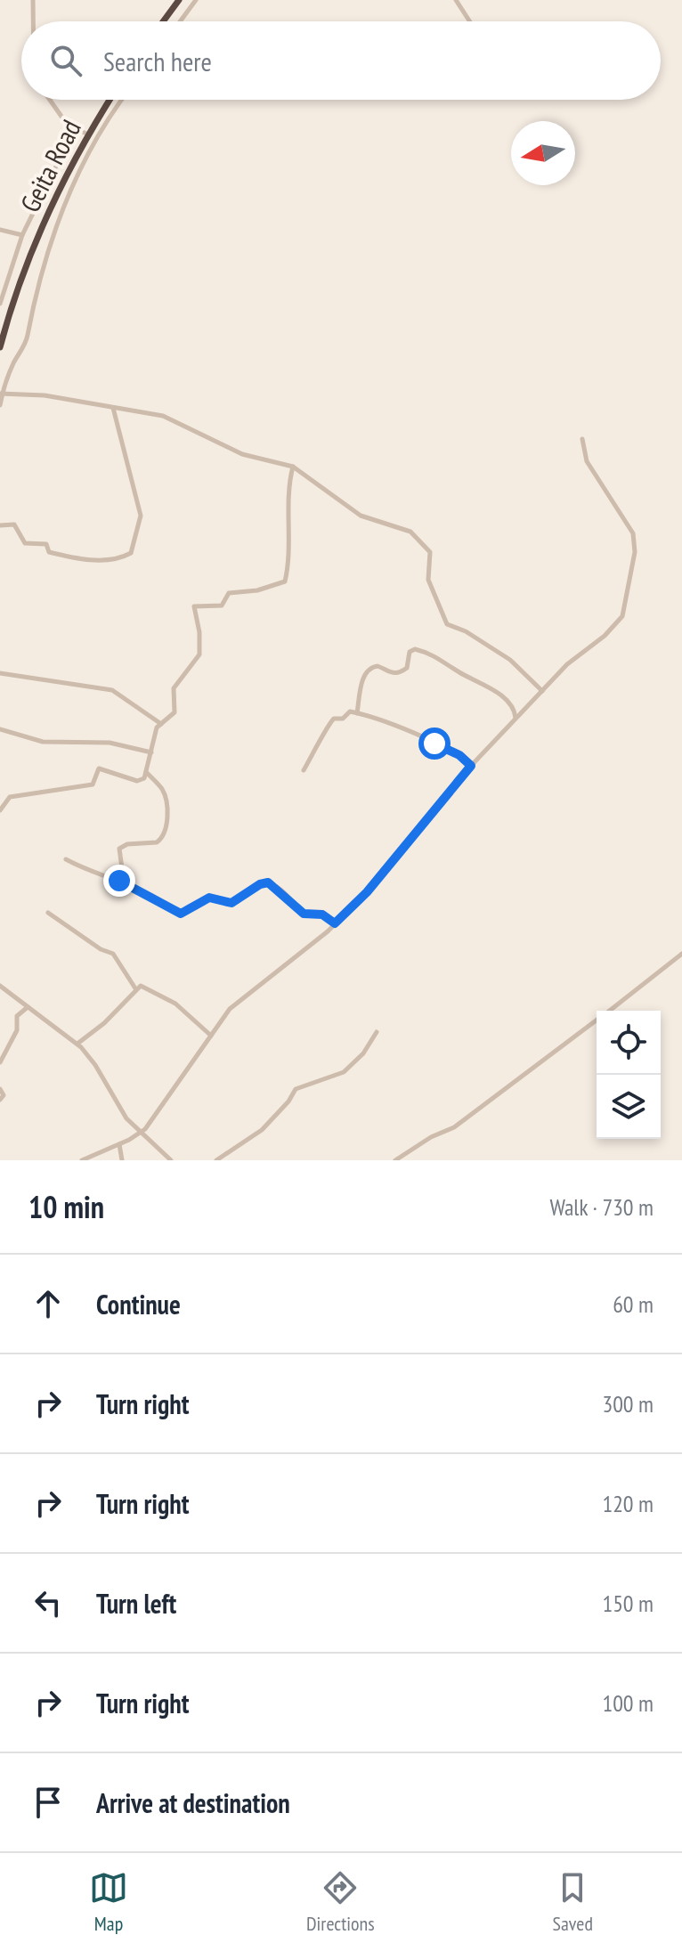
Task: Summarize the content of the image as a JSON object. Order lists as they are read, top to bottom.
{
  "streets": {
    "highway": ["Geita Road"]
  },
  "north": "left",
  "page": {
    "search": "Search here",
    "heading": ["10 min", "Walk · 730 m"],
    "list": [
      ["Continue", "60 m"],
      ["Turn right", "300 m"],
      ["Turn right", "120 m"],
      ["Turn left", "150 m"],
      ["Turn right", "100 m"],
      "Arrive at destination"
    ],
    "nav": ["Map", "Directions", "Saved"]
  }
}
